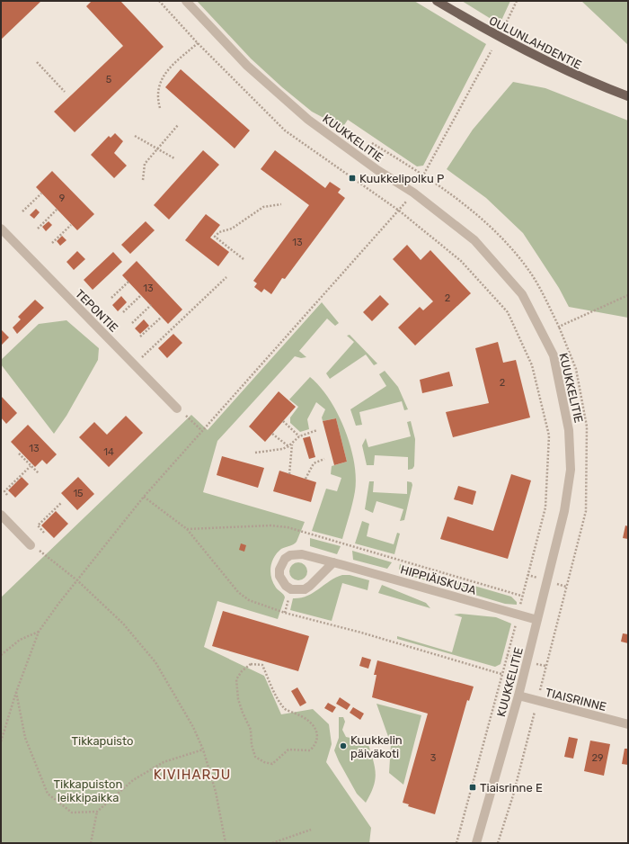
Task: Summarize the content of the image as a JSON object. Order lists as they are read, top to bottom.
{
  "streets": {
    "main road": ["OULUNLAHDENTIE"],
    "street": [
      "KUUKKELITIE",
      "TEPONTIE",
      "HIPPIÄISKUJA",
      "TIAISRINNE"
    ]
  },
  "crossings": [
    ["KUUKKELITIE", "HIPPIÄISKUJA"],
    ["KUUKKELITIE", "TIAISRINNE"]
  ],
  "districts": ["KIVIHARJU"],
  "parks": ["Tikkapuisto", "Tikkapuiston leikkipaikka"],
  "places": {
    "transit": ["Kuukkelipolku P", "Tiaisrinne E"],
    "other": ["Kuukkelin päiväkoti"]
  },
  "house_numbers": [
    "5",
    "9",
    "13",
    "13",
    "2",
    "2",
    "13",
    "14",
    "15",
    "3",
    "29"
  ]
}
